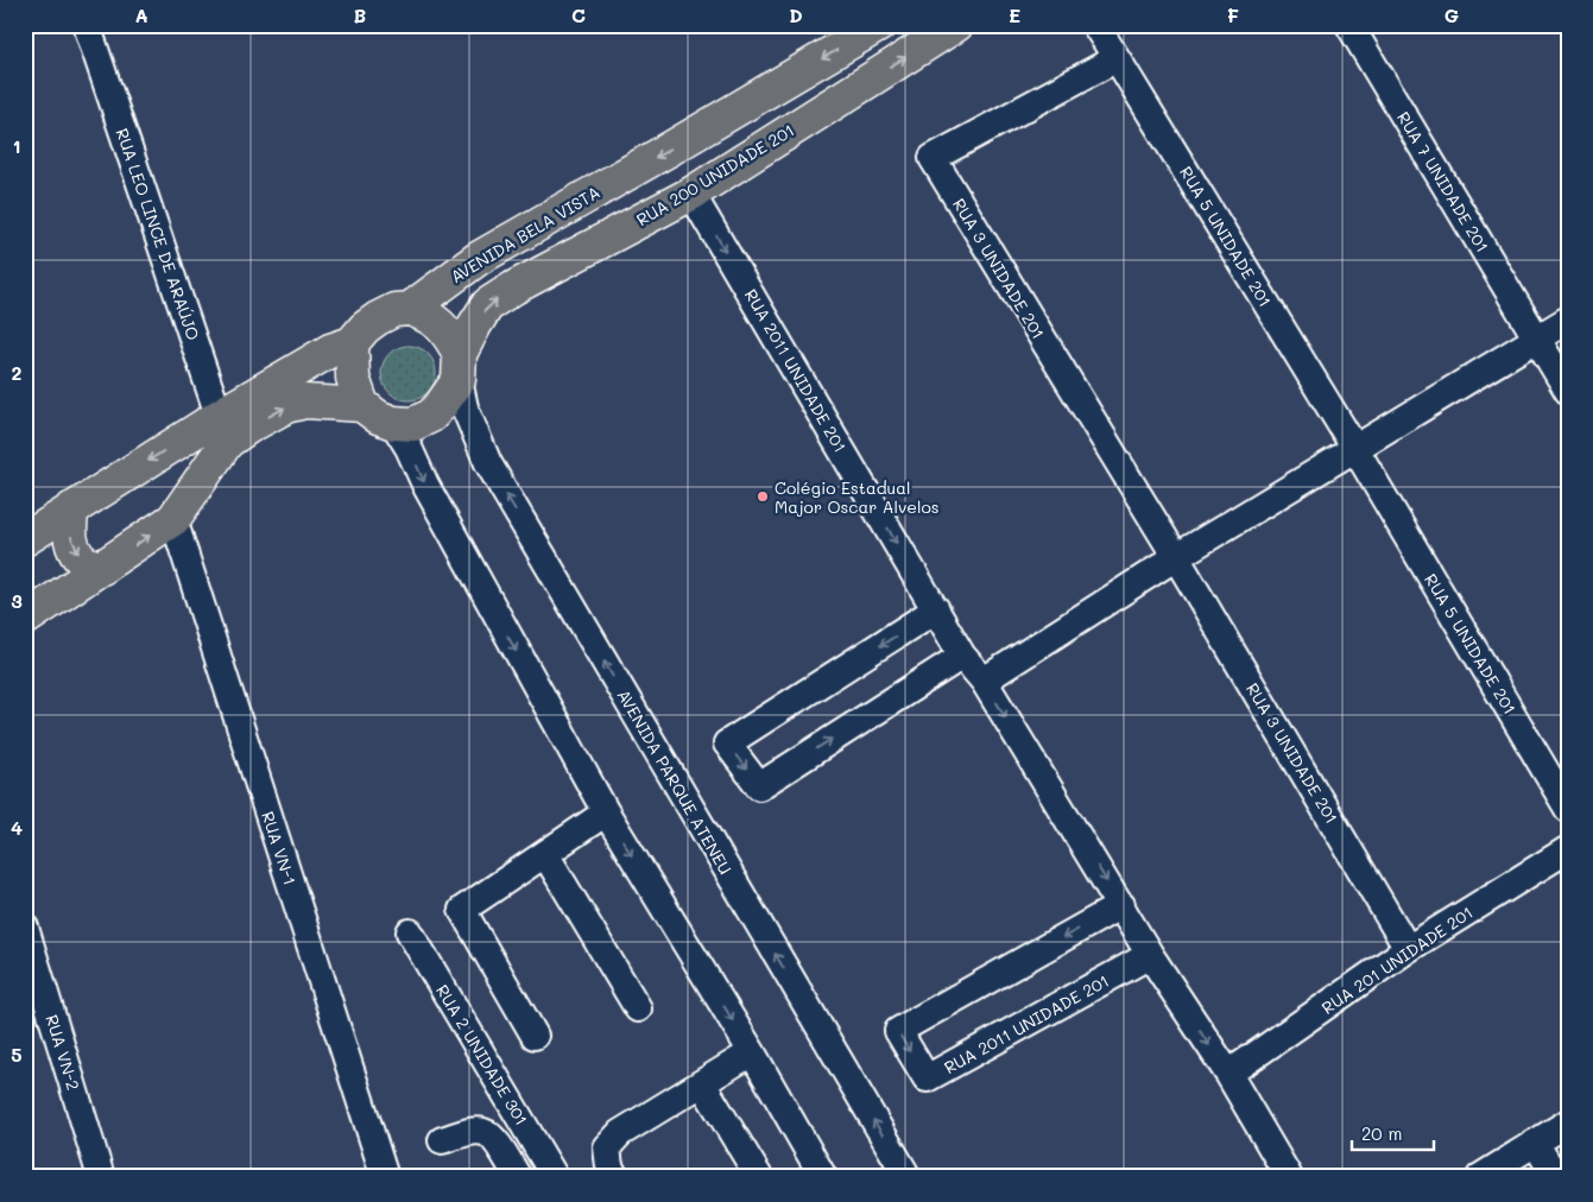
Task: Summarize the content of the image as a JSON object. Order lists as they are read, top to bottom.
{
  "streets": {
    "main road": ["RUA 200 UNIDADE 201", "AVENIDA BELA VISTA"],
    "street": [
      "RUA 7 UNIDADE 201",
      "RUA LEO LINCE DE ARAÚJO",
      "RUA 5 UNIDADE 201",
      "RUA 3 UNIDADE 201",
      "RUA 2011 UNIDADE 201",
      "AVENIDA PARQUE ATENEU",
      "RUA VN-1",
      "RUA 201 UNIDADE 201",
      "RUA VN-2",
      "RUA 2 UNIDADE 301"
    ]
  },
  "crossings": [
    ["RUA 200 UNIDADE 201", "AVENIDA BELA VISTA"],
    ["RUA 200 UNIDADE 201", "RUA 2011 UNIDADE 201"],
    ["RUA 200 UNIDADE 201", "AVENIDA PARQUE ATENEU"],
    ["RUA LEO LINCE DE ARAÚJO", "AVENIDA BELA VISTA"],
    ["AVENIDA BELA VISTA", "AVENIDA PARQUE ATENEU"],
    ["AVENIDA BELA VISTA", "RUA VN-1"],
    ["RUA 5 UNIDADE 201", "RUA 3 UNIDADE 201"],
    ["RUA 3 UNIDADE 201", "RUA 201 UNIDADE 201"],
    ["RUA 2011 UNIDADE 201", "RUA 201 UNIDADE 201"]
  ],
  "one_way": ["RUA 200 UNIDADE 201"],
  "places": ["Colégio Estadual Major Oscar Alvelos"],
  "scale_bar": "20 m",
  "grid": {
    "columns": [
      "A",
      "B",
      "C",
      "D",
      "E",
      "F",
      "G"
    ],
    "rows": [
      "1",
      "2",
      "3",
      "4",
      "5"
    ]
  }
}
